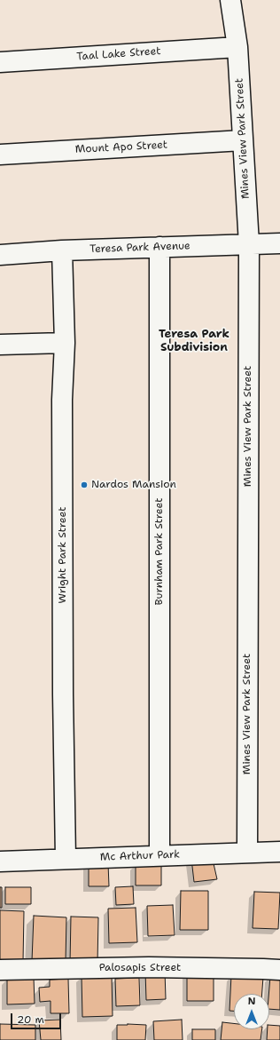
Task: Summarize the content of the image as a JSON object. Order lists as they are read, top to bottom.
{
  "streets": {
    "street": [
      "Taal Lake Street",
      "Mines View Park Street",
      "Mount Apo Street",
      "Teresa Park Avenue",
      "Burnham Park Street",
      "Wright Park Street",
      "Mc Arthur Park",
      "Palosapis Street"
    ]
  },
  "crossings": [
    ["Taal Lake Street", "Mines View Park Street"],
    ["Mines View Park Street", "Mount Apo Street"],
    ["Mines View Park Street", "Teresa Park Avenue"],
    ["Mines View Park Street", "Mc Arthur Park"],
    ["Teresa Park Avenue", "Burnham Park Street"],
    ["Teresa Park Avenue", "Wright Park Street"],
    ["Burnham Park Street", "Mc Arthur Park"],
    ["Wright Park Street", "Mc Arthur Park"]
  ],
  "districts": ["Teresa Park Subdivision"],
  "places": ["Nardos Mansion"],
  "scale_bar": "20 m",
  "north": "top"
}
